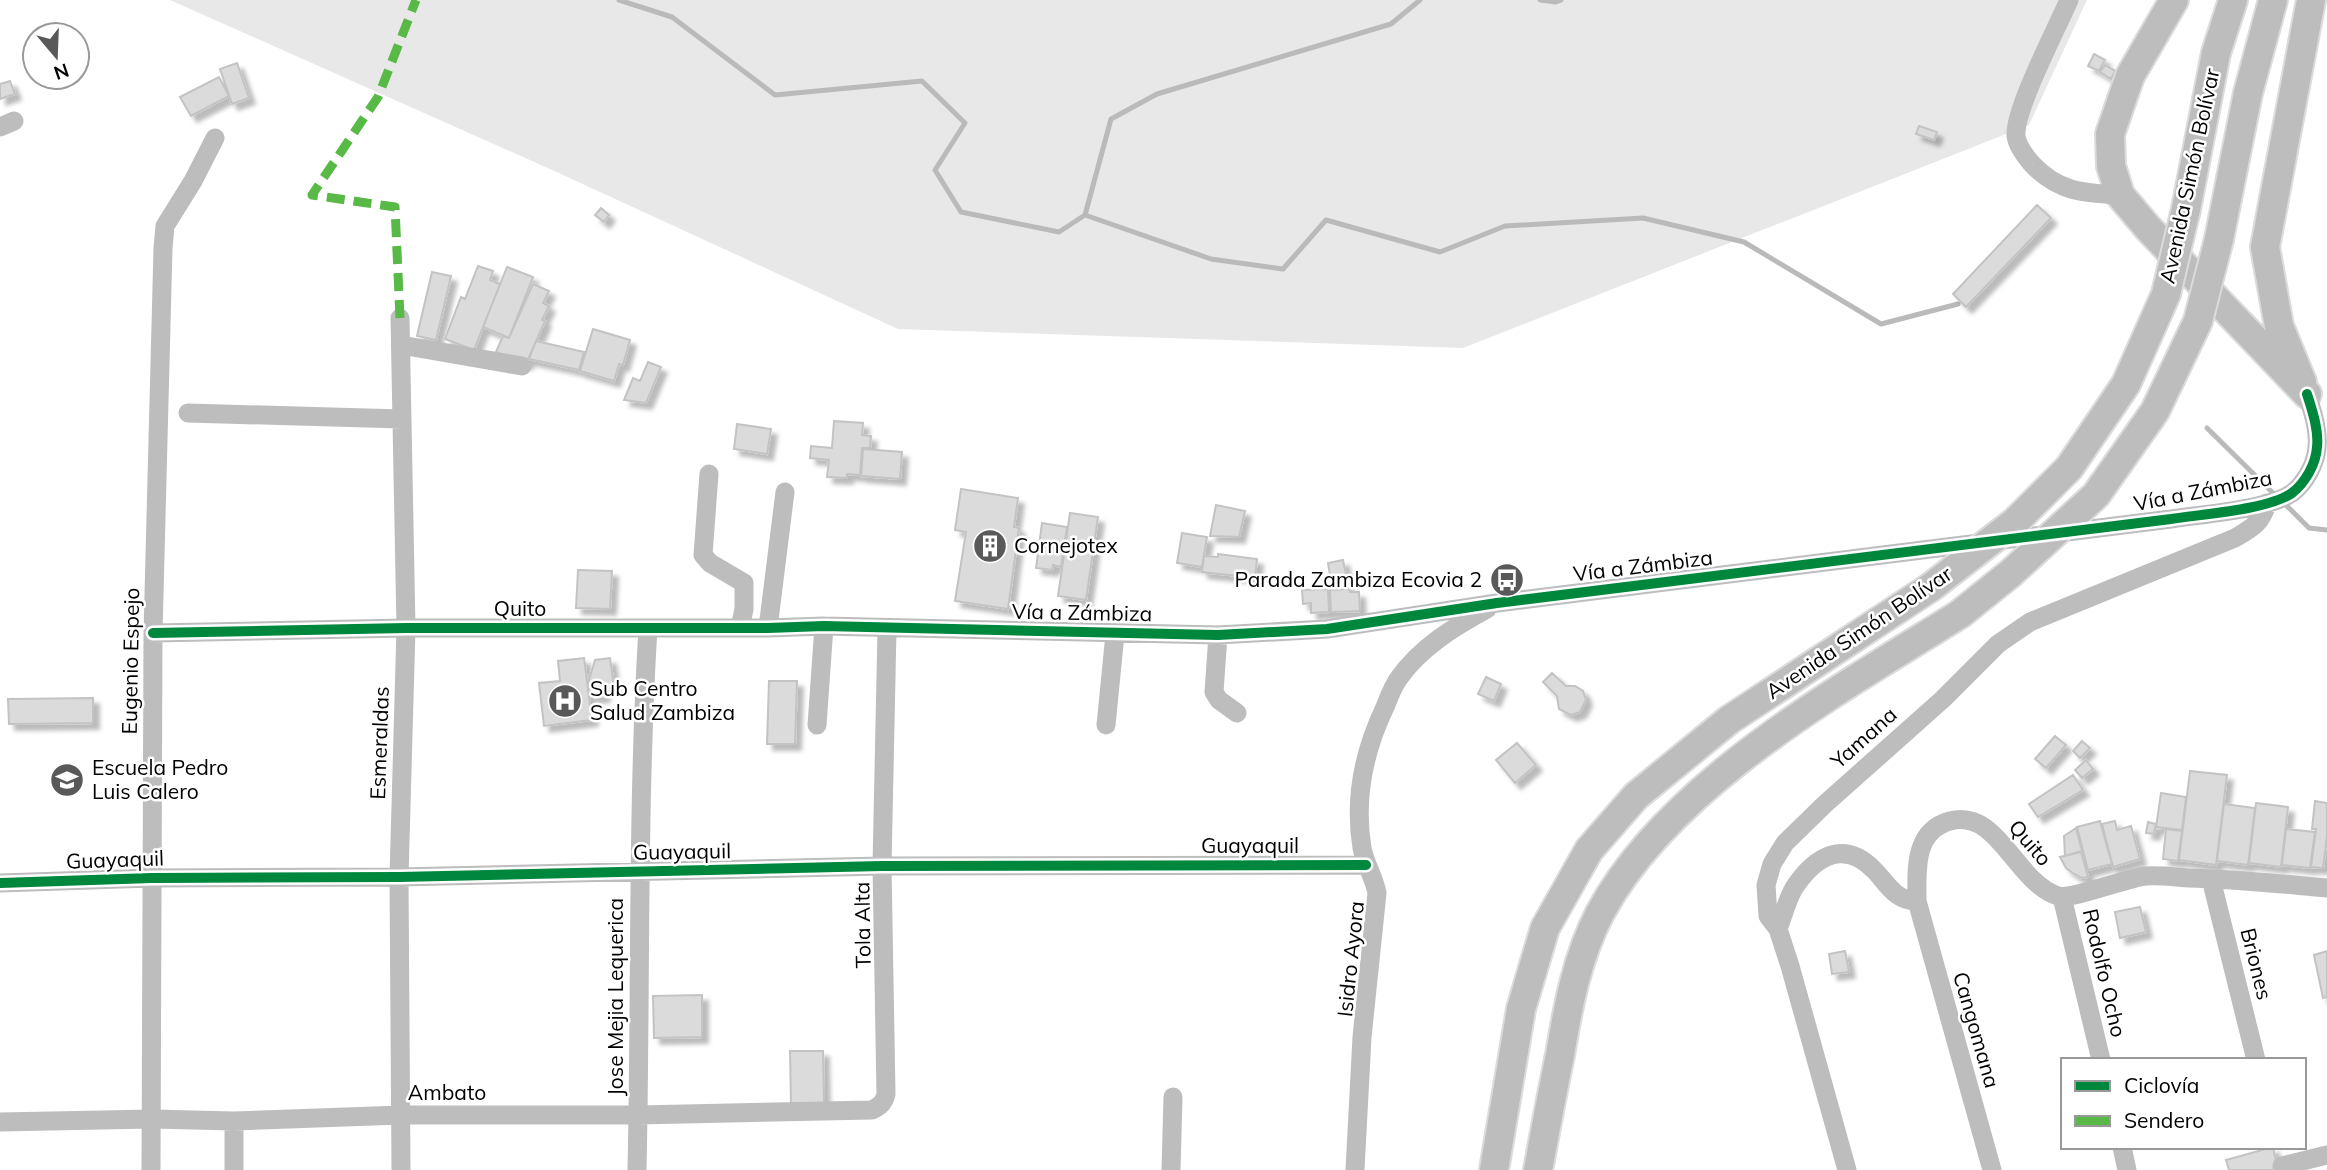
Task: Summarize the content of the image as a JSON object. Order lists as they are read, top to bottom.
{
  "streets": {
    "highway": ["Avenida Simón Bolívar"],
    "street": [
      "Vía a Zámbiza",
      "Quito",
      "Eugenio Espejo",
      "Yamana",
      "Esmeraldas",
      "Guayaquil",
      "Tola Alta",
      "Isidro Ayora",
      "Briones",
      "Rodolfo Ocho",
      "Jose Mejia Lequerica",
      "Cangomana",
      "Ambato"
    ]
  },
  "crossings": [
    ["Vía a Zámbiza", "Quito"],
    ["Vía a Zámbiza", "Yamana"],
    ["Vía a Zámbiza", "Tola Alta"],
    ["Vía a Zámbiza", "Isidro Ayora"],
    ["Quito", "Eugenio Espejo"],
    ["Quito", "Esmeraldas"],
    ["Quito", "Tola Alta"],
    ["Quito", "Rodolfo Ocho"],
    ["Quito", "Jose Mejia Lequerica"],
    ["Quito", "Cangomana"],
    ["Eugenio Espejo", "Guayaquil"],
    ["Eugenio Espejo", "Ambato"],
    ["Esmeraldas", "Guayaquil"],
    ["Esmeraldas", "Ambato"],
    ["Guayaquil", "Tola Alta"],
    ["Guayaquil", "Isidro Ayora"],
    ["Guayaquil", "Jose Mejia Lequerica"],
    ["Tola Alta", "Ambato"],
    ["Jose Mejia Lequerica", "Ambato"]
  ],
  "places": {
    "building": ["Cornejotex"],
    "bus stop": ["Parada Zambiza Ecovia 2"],
    "hospital": ["Sub Centro Salud Zambiza"],
    "school or university": ["Escuela Pedro Luis Calero"]
  },
  "legend": ["Ciclovía", "Sendero"],
  "north": "bottom"
}
